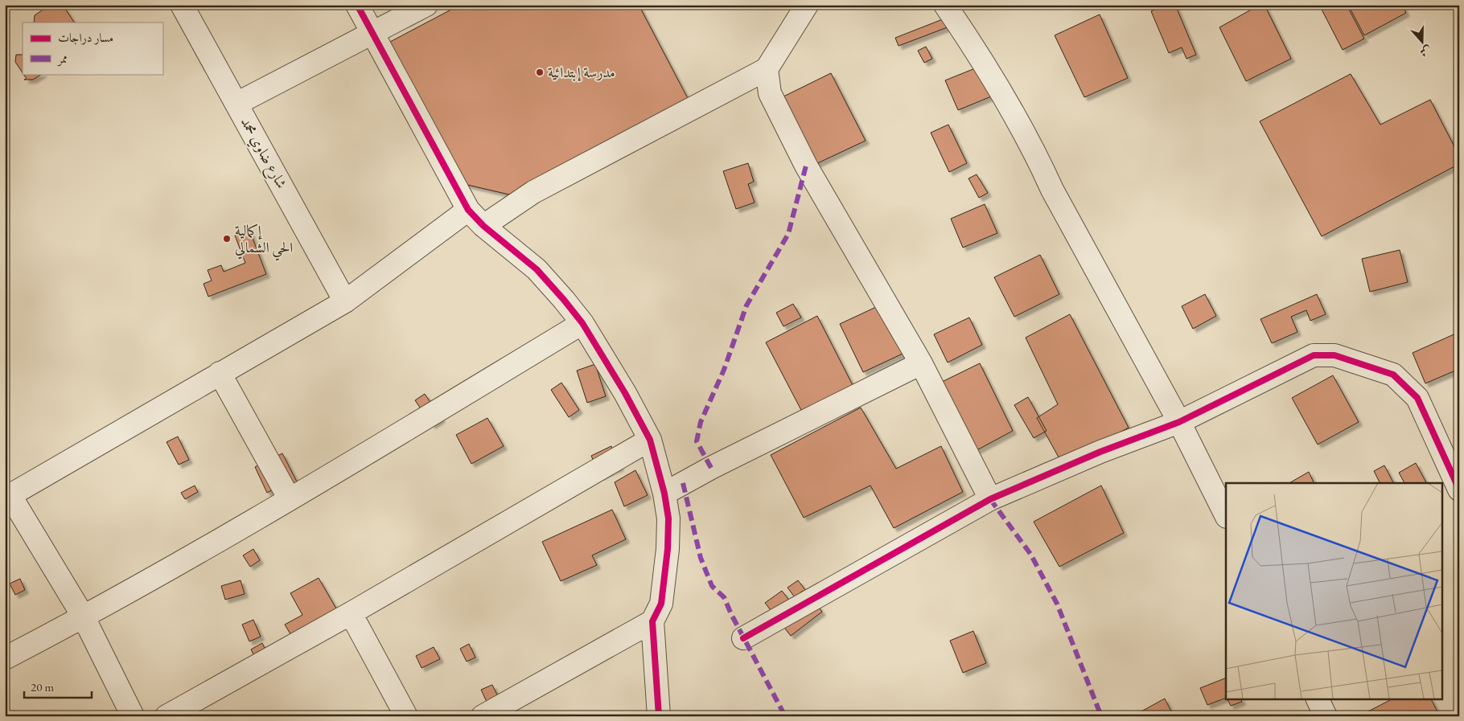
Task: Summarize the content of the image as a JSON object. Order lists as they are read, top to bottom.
{
  "streets": {
    "street": ["شارع ضاوي محمد"]
  },
  "places": ["مدرسة إبتدائية", "إكمالية الحي الشمالي"],
  "legend": ["مسار دراجات", "ممر"],
  "scale_bar": "20 m",
  "north": "bottom"
}
